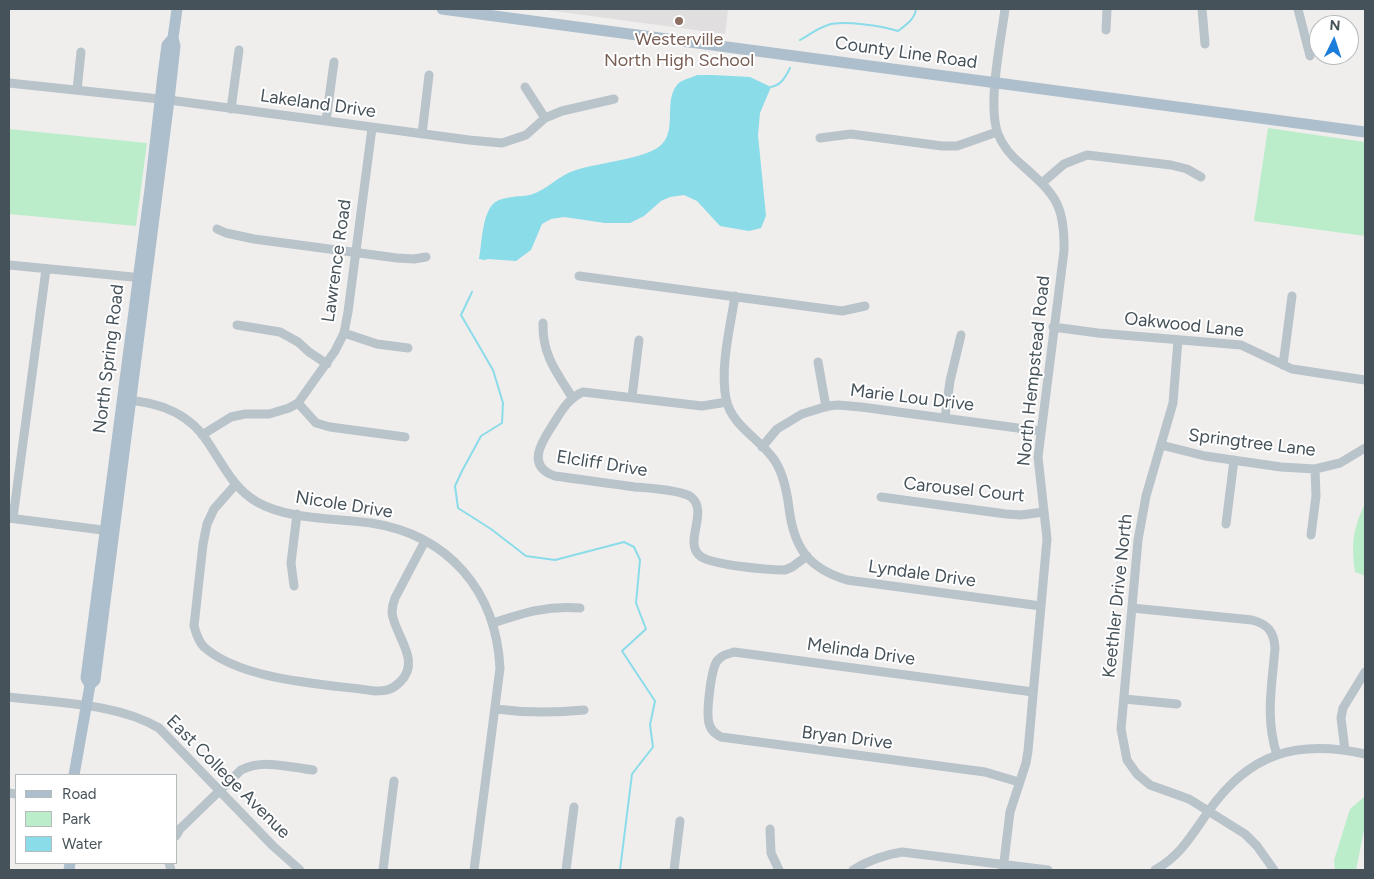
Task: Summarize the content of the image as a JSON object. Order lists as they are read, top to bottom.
{
  "streets": {
    "main road": ["County Line Road", "North Spring Road"],
    "street": [
      "Lakeland Drive",
      "Lawrence Road",
      "Oakwood Lane",
      "North Hempstead Road",
      "Marie Lou Drive",
      "Springtree Lane",
      "Elcliff Drive",
      "Carousel Court",
      "Nicole Drive",
      "Lyndale Drive",
      "Keethler Drive North",
      "Melinda Drive",
      "Bryan Drive",
      "East College Avenue"
    ]
  },
  "crossings": [
    ["County Line Road", "North Hempstead Road"],
    ["Lakeland Drive", "Lawrence Road"],
    ["Lakeland Drive", "North Spring Road"],
    ["Oakwood Lane", "North Hempstead Road"],
    ["Oakwood Lane", "Keethler Drive North"],
    ["North Spring Road", "Nicole Drive"],
    ["North Spring Road", "East College Avenue"],
    ["North Hempstead Road", "Marie Lou Drive"],
    ["North Hempstead Road", "Carousel Court"],
    ["North Hempstead Road", "Lyndale Drive"],
    ["North Hempstead Road", "Melinda Drive"],
    ["North Hempstead Road", "Bryan Drive"],
    ["Springtree Lane", "Keethler Drive North"],
    ["Elcliff Drive", "Lyndale Drive"],
    ["Melinda Drive", "Bryan Drive"]
  ],
  "places": ["Westerville North High School"],
  "legend": ["Road", "Park", "Water"],
  "north": "top"
}
